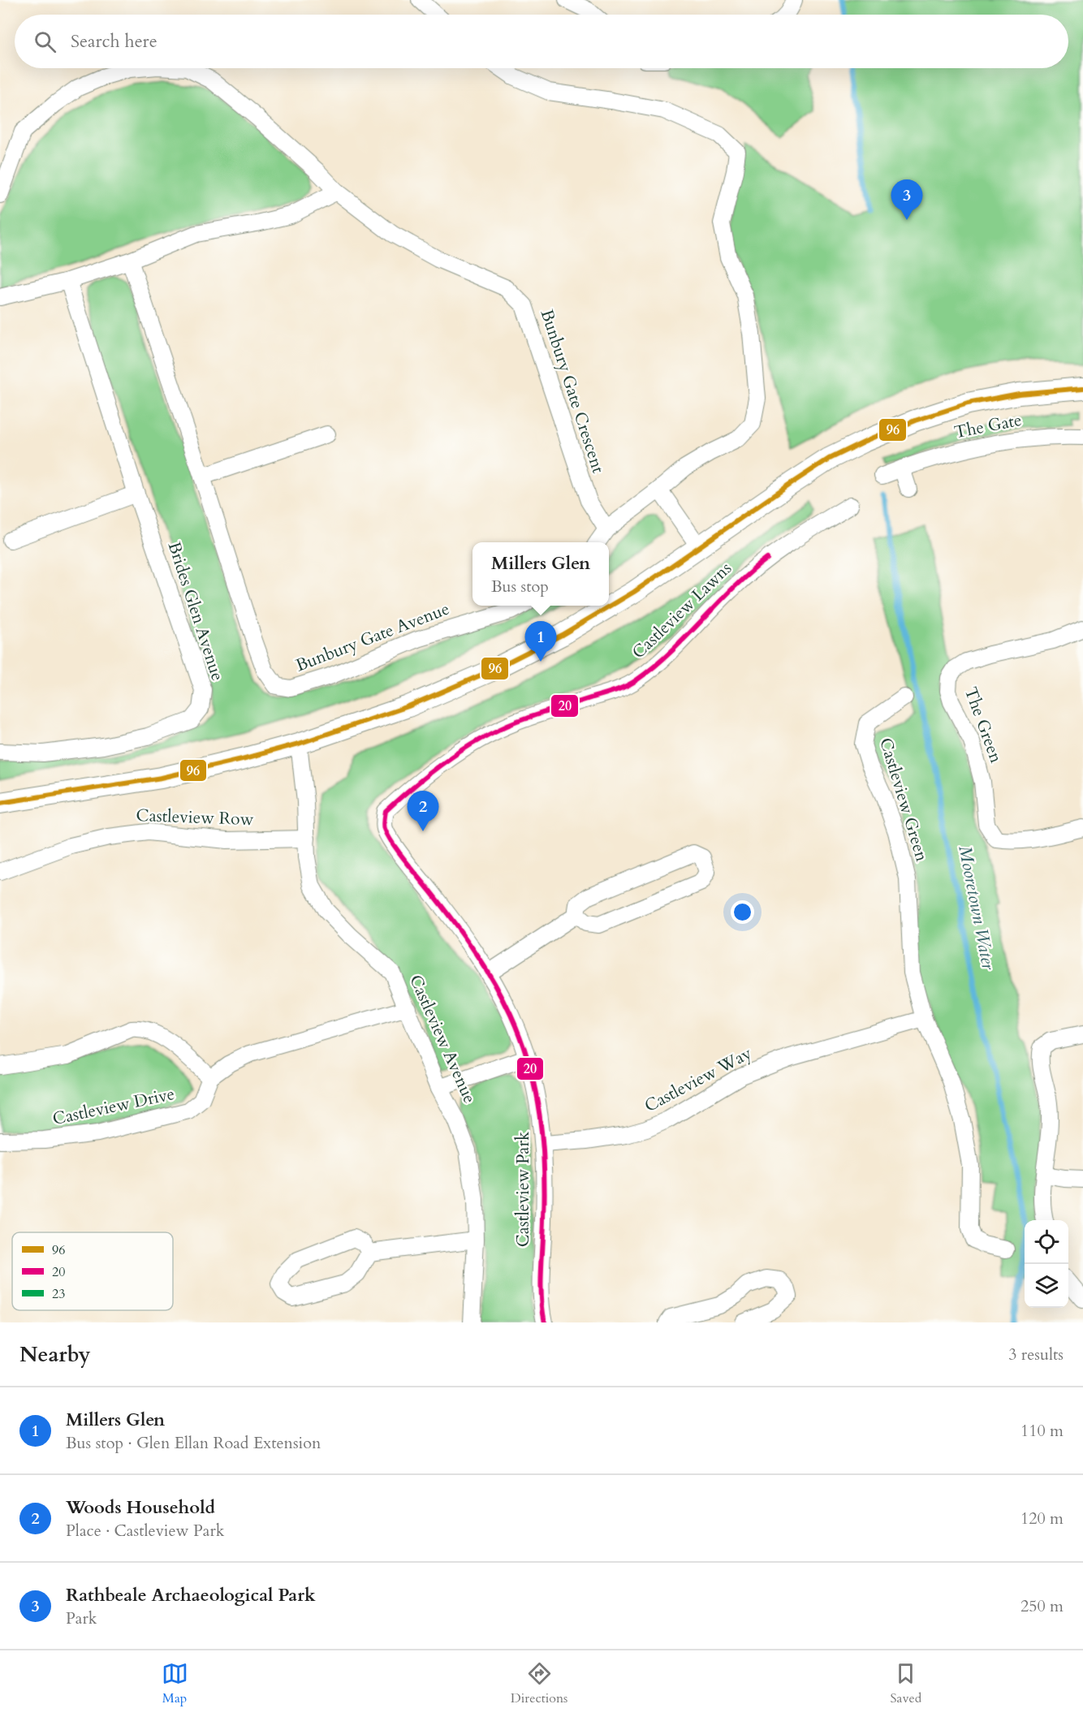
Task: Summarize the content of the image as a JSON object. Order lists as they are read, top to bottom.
{
  "streets": {
    "street": [
      "Bunbury Gate Crescent",
      "The Gate",
      "Castleview Lawns",
      "Brides Glen Avenue",
      "Bunbury Gate Avenue",
      "The Green",
      "Castleview Green",
      "Castleview Row",
      "Castleview Avenue",
      "Castleview Way",
      "Castleview Drive",
      "Castleview Park"
    ]
  },
  "crossings": [
    ["Castleview Lawns", "Castleview Park"],
    ["Castleview Green", "Castleview Way"],
    ["Castleview Row", "Castleview Avenue"],
    ["Castleview Way", "Castleview Park"]
  ],
  "water": ["Mooretown Water"],
  "lines": ["transit line 96", "transit line 20"],
  "legend": ["96", "20", "23"],
  "page": {
    "search": "Search here",
    "pins": ["3", "1", "2"],
    "popup": ["Millers Glen", "Bus stop"],
    "heading": ["Nearby", "3 results"],
    "list": [
      {
        "mark": "1",
        "name": "Millers Glen",
        "note": "Bus stop · Glen Ellan Road Extension",
        "value": "110 m"
      },
      {
        "mark": "2",
        "name": "Woods Household",
        "note": "Place · Castleview Park",
        "value": "120 m"
      },
      {
        "mark": "3",
        "name": "Rathbeale Archaeological Park",
        "note": "Park",
        "value": "250 m"
      }
    ],
    "nav": ["Map", "Directions", "Saved"]
  }
}
